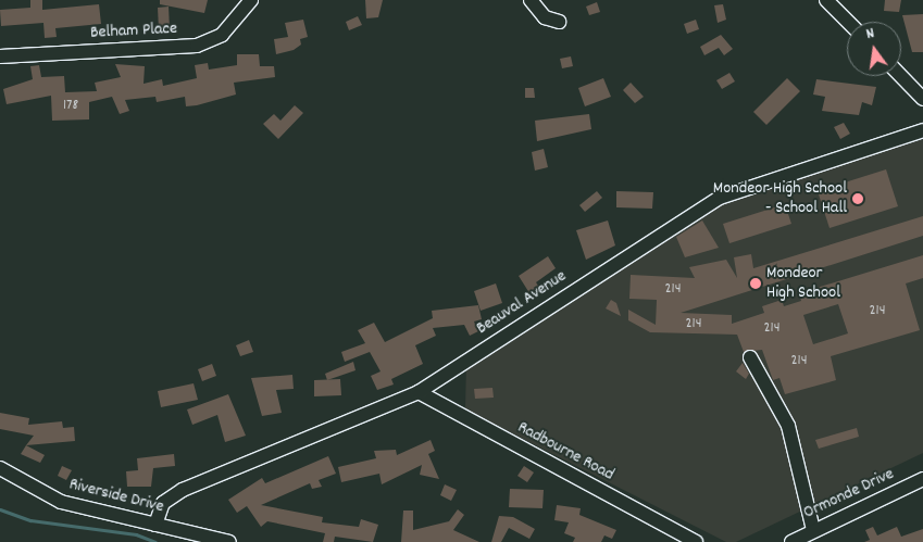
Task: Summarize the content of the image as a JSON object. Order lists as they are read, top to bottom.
{
  "streets": {
    "street": [
      "Belham Place",
      "Beauval Avenue",
      "Radbourne Road",
      "Ormonde Drive",
      "Riverside Drive"
    ]
  },
  "crossings": [
    ["Beauval Avenue", "Radbourne Road"],
    ["Beauval Avenue", "Riverside Drive"]
  ],
  "places": ["Mondeor High School - School Hall", "Mondeor High School"],
  "house_numbers": [
    "178",
    "214",
    "214",
    "214",
    "214",
    "214"
  ],
  "north": "top"
}
